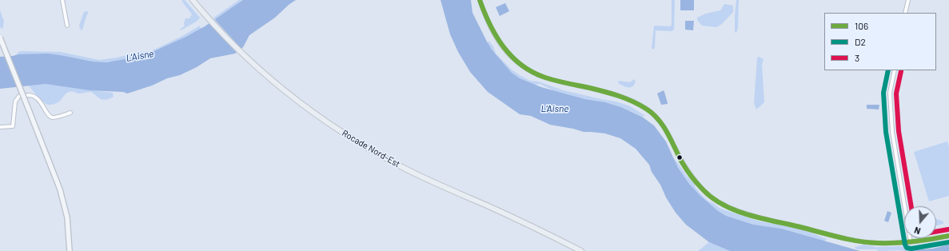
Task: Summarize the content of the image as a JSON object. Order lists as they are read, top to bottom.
{
  "streets": {
    "main road": ["Rocade Nord-Est"]
  },
  "water": ["L'Aisne"],
  "lines": ["transit line 106", "transit line D2", "transit line 3"],
  "legend": ["106", "D2", "3"],
  "north": "bottom"
}
